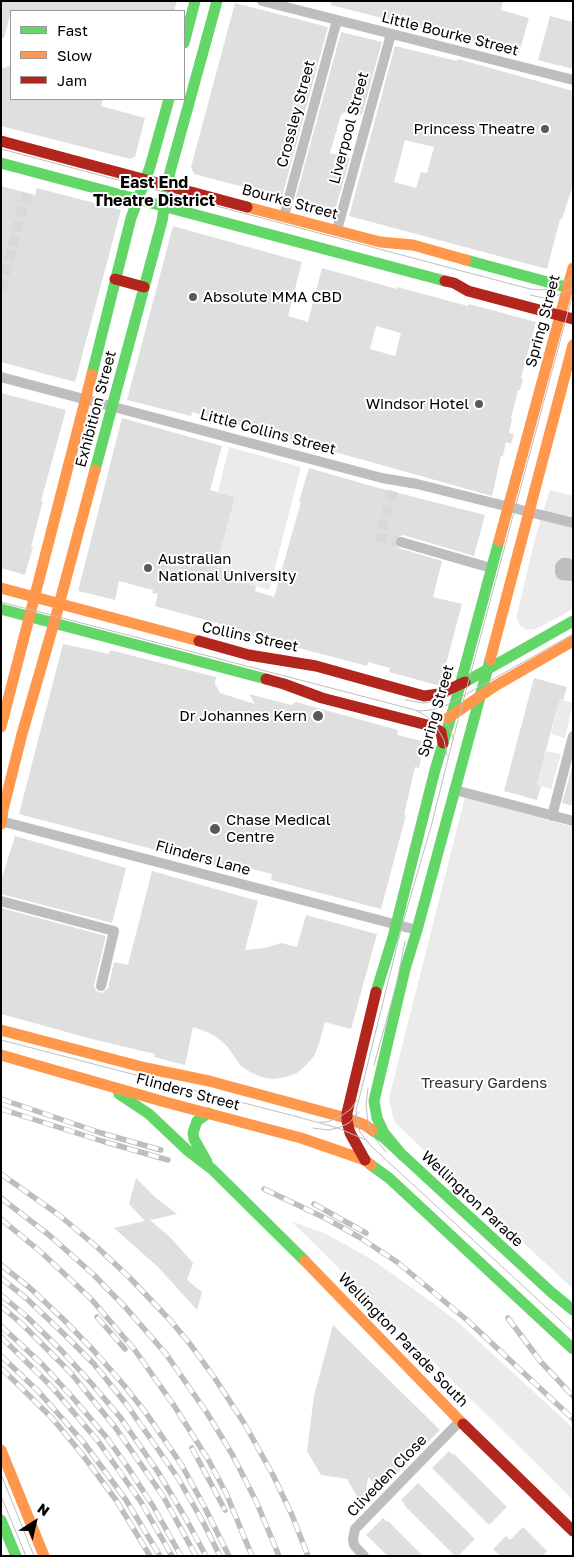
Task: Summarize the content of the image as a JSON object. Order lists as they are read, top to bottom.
{
  "streets": {
    "street": [
      "Little Bourke Street",
      "Crossley Street",
      "Liverpool Street",
      "Bourke Street",
      "Spring Street",
      "Exhibition Street",
      "Little Collins Street",
      "Collins Street",
      "Flinders Lane",
      "Flinders Street",
      "Wellington Parade",
      "Wellington Parade South",
      "Cliveden Close"
    ]
  },
  "crossings": [
    ["Little Bourke Street", "Crossley Street"],
    ["Little Bourke Street", "Liverpool Street"],
    ["Crossley Street", "Bourke Street"],
    ["Liverpool Street", "Bourke Street"],
    ["Bourke Street", "Spring Street"],
    ["Bourke Street", "Exhibition Street"],
    ["Spring Street", "Little Collins Street"],
    ["Spring Street", "Collins Street"],
    ["Spring Street", "Flinders Lane"],
    ["Spring Street", "Flinders Street"],
    ["Spring Street", "Wellington Parade"],
    ["Exhibition Street", "Little Collins Street"],
    ["Exhibition Street", "Collins Street"],
    ["Exhibition Street", "Flinders Lane"],
    ["Flinders Street", "Wellington Parade"],
    ["Flinders Street", "Wellington Parade South"],
    ["Wellington Parade South", "Cliveden Close"]
  ],
  "districts": ["East End Theatre District"],
  "parks": ["Treasury Gardens"],
  "places": [
    "Princess Theatre",
    "Absolute MMA CBD",
    "Windsor Hotel",
    "Australian National University",
    "Dr Johannes Kern",
    "Chase Medical Centre"
  ],
  "legend": ["Fast", "Slow", "Jam"],
  "north": "top right"
}
